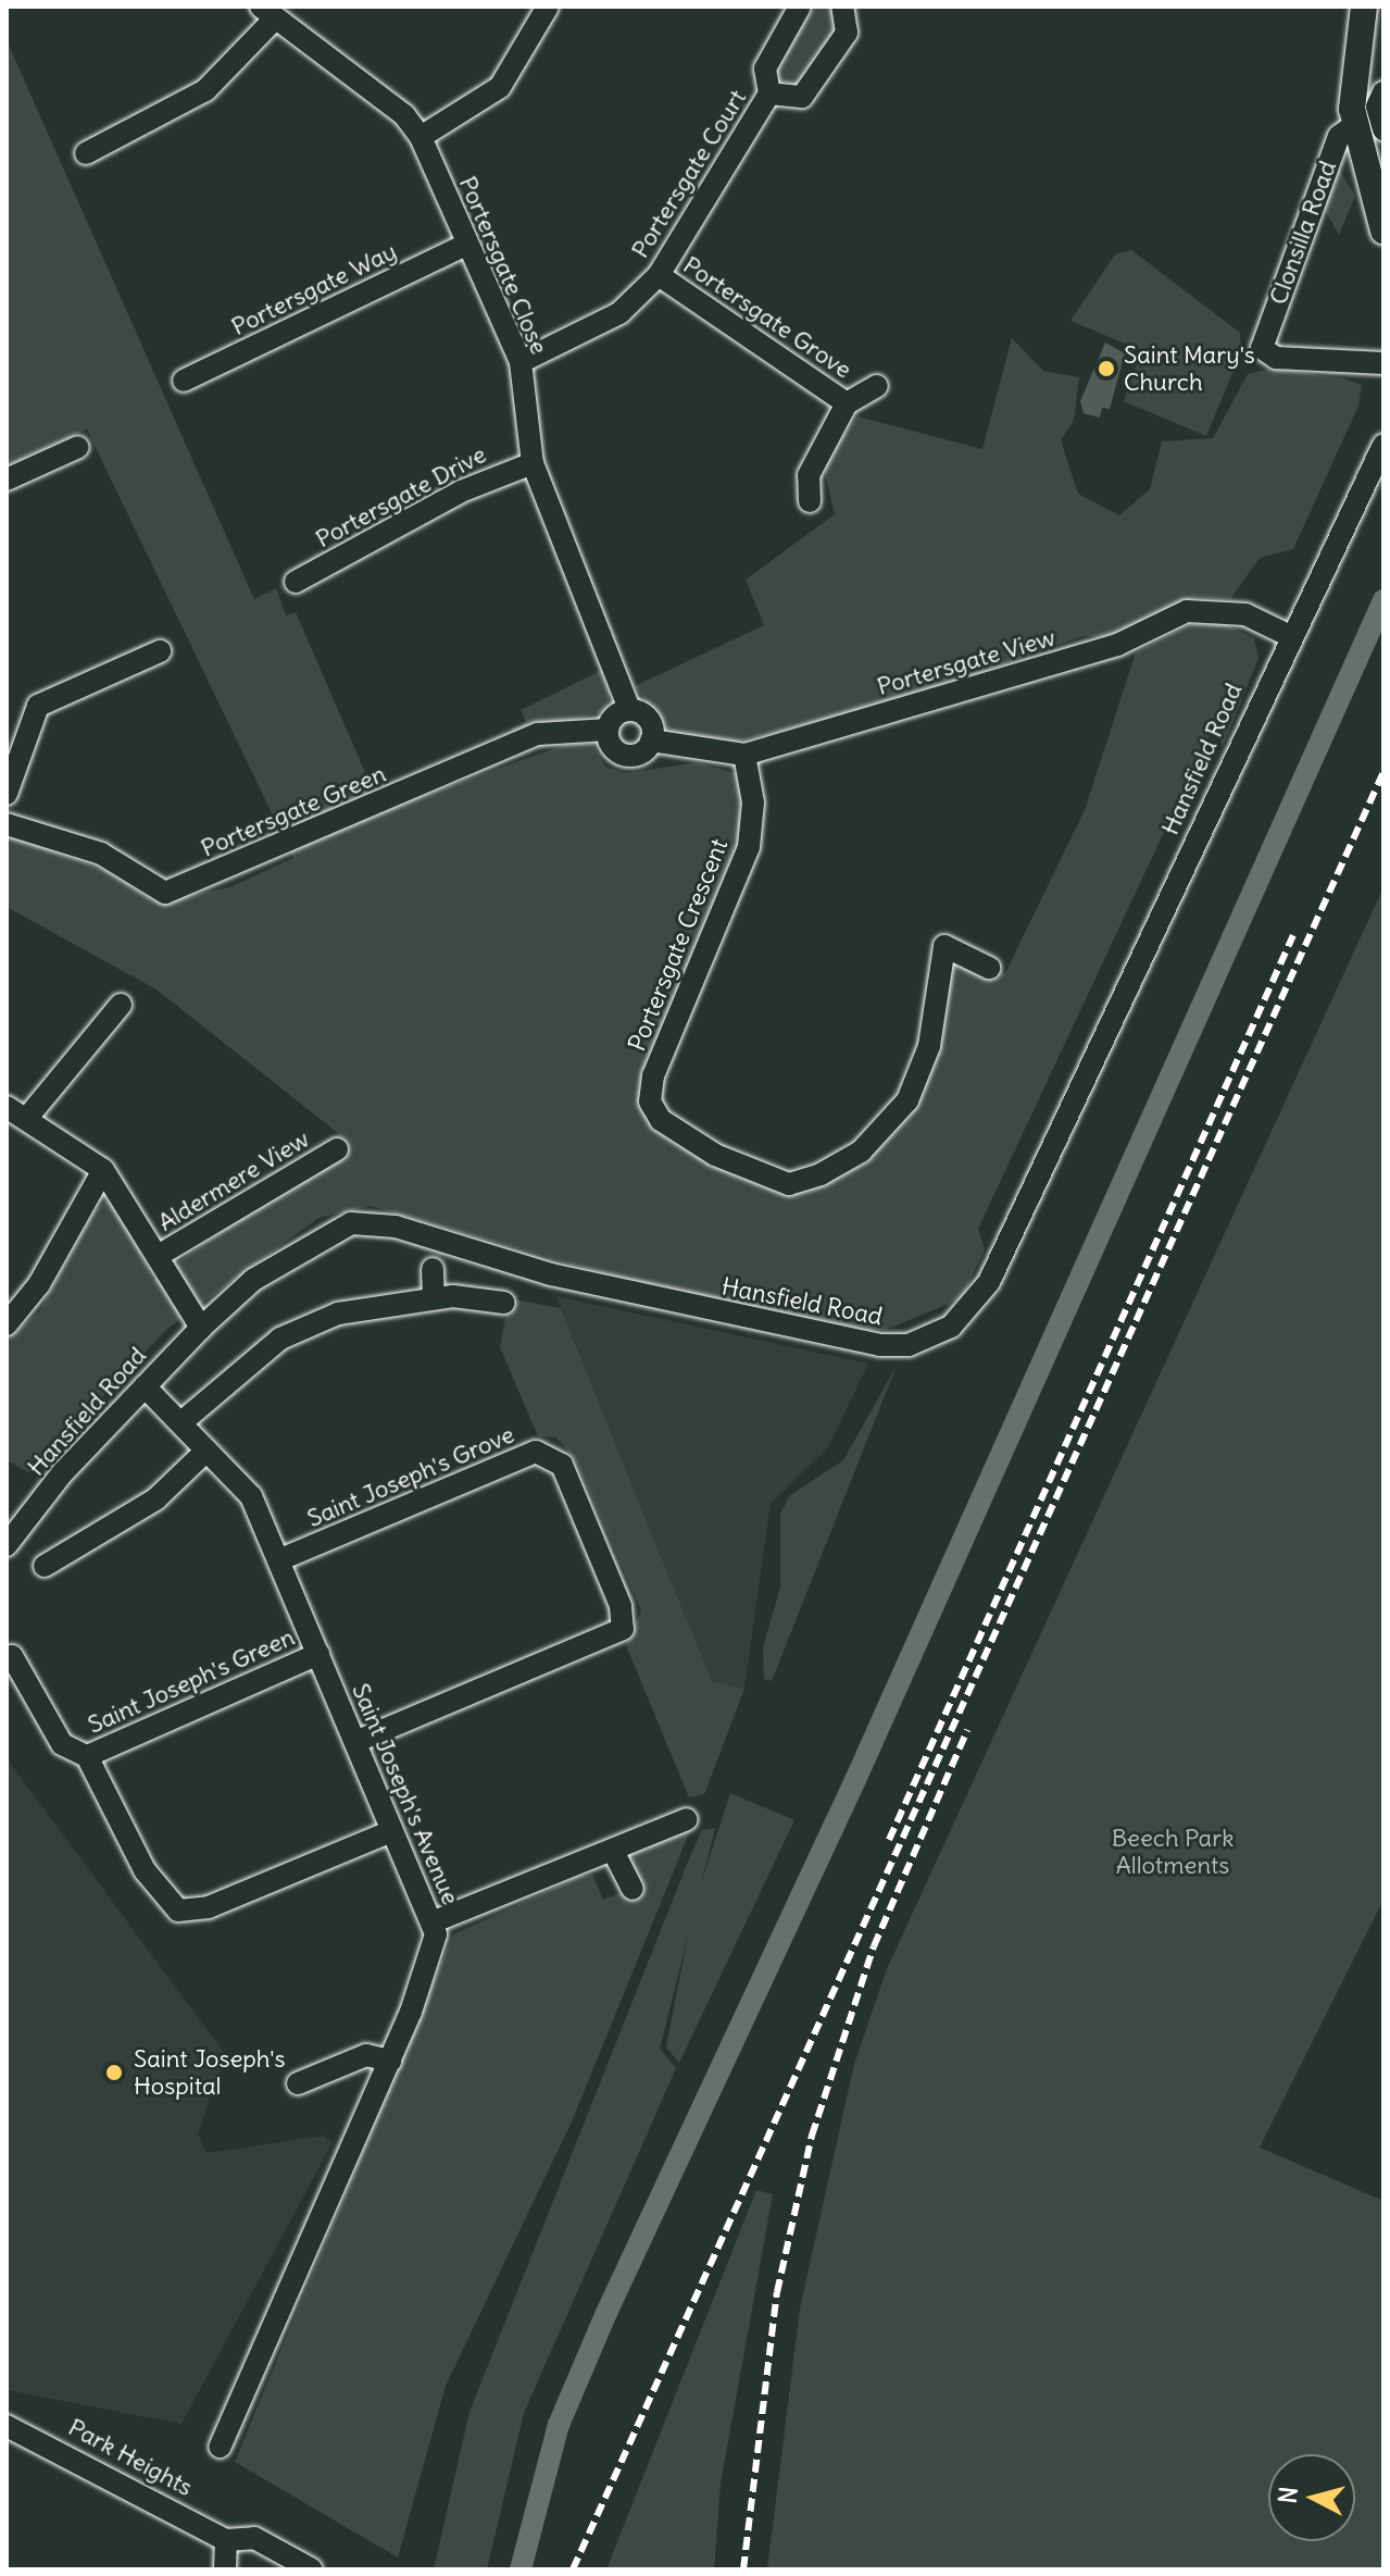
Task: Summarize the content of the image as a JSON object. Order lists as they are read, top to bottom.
{
  "streets": {
    "main road": ["Clonsilla Road"],
    "street": [
      "Portersgate Court",
      "Portersgate Close",
      "Portersgate Way",
      "Portersgate Grove",
      "Portersgate Drive",
      "Portersgate View",
      "Hansfield Road",
      "Portersgate Green",
      "Portersgate Crescent",
      "Aldermere View",
      "Saint Joseph's Grove",
      "Saint Joseph's Green",
      "Saint Joseph's Avenue",
      "Park Heights"
    ]
  },
  "crossings": [
    ["Portersgate Court", "Portersgate Close"],
    ["Portersgate Court", "Portersgate Grove"],
    ["Portersgate Close", "Portersgate Way"],
    ["Portersgate Close", "Portersgate Drive"],
    ["Portersgate Close", "Portersgate View"],
    ["Portersgate View", "Hansfield Road"],
    ["Portersgate View", "Portersgate Green"],
    ["Portersgate View", "Portersgate Crescent"],
    ["Hansfield Road", "Saint Joseph's Avenue"],
    ["Saint Joseph's Grove", "Saint Joseph's Avenue"],
    ["Saint Joseph's Green", "Saint Joseph's Avenue"]
  ],
  "parks": ["Beech Park Allotments"],
  "places": ["Saint Mary's Church", "Saint Joseph's Hospital"],
  "north": "left"
}
